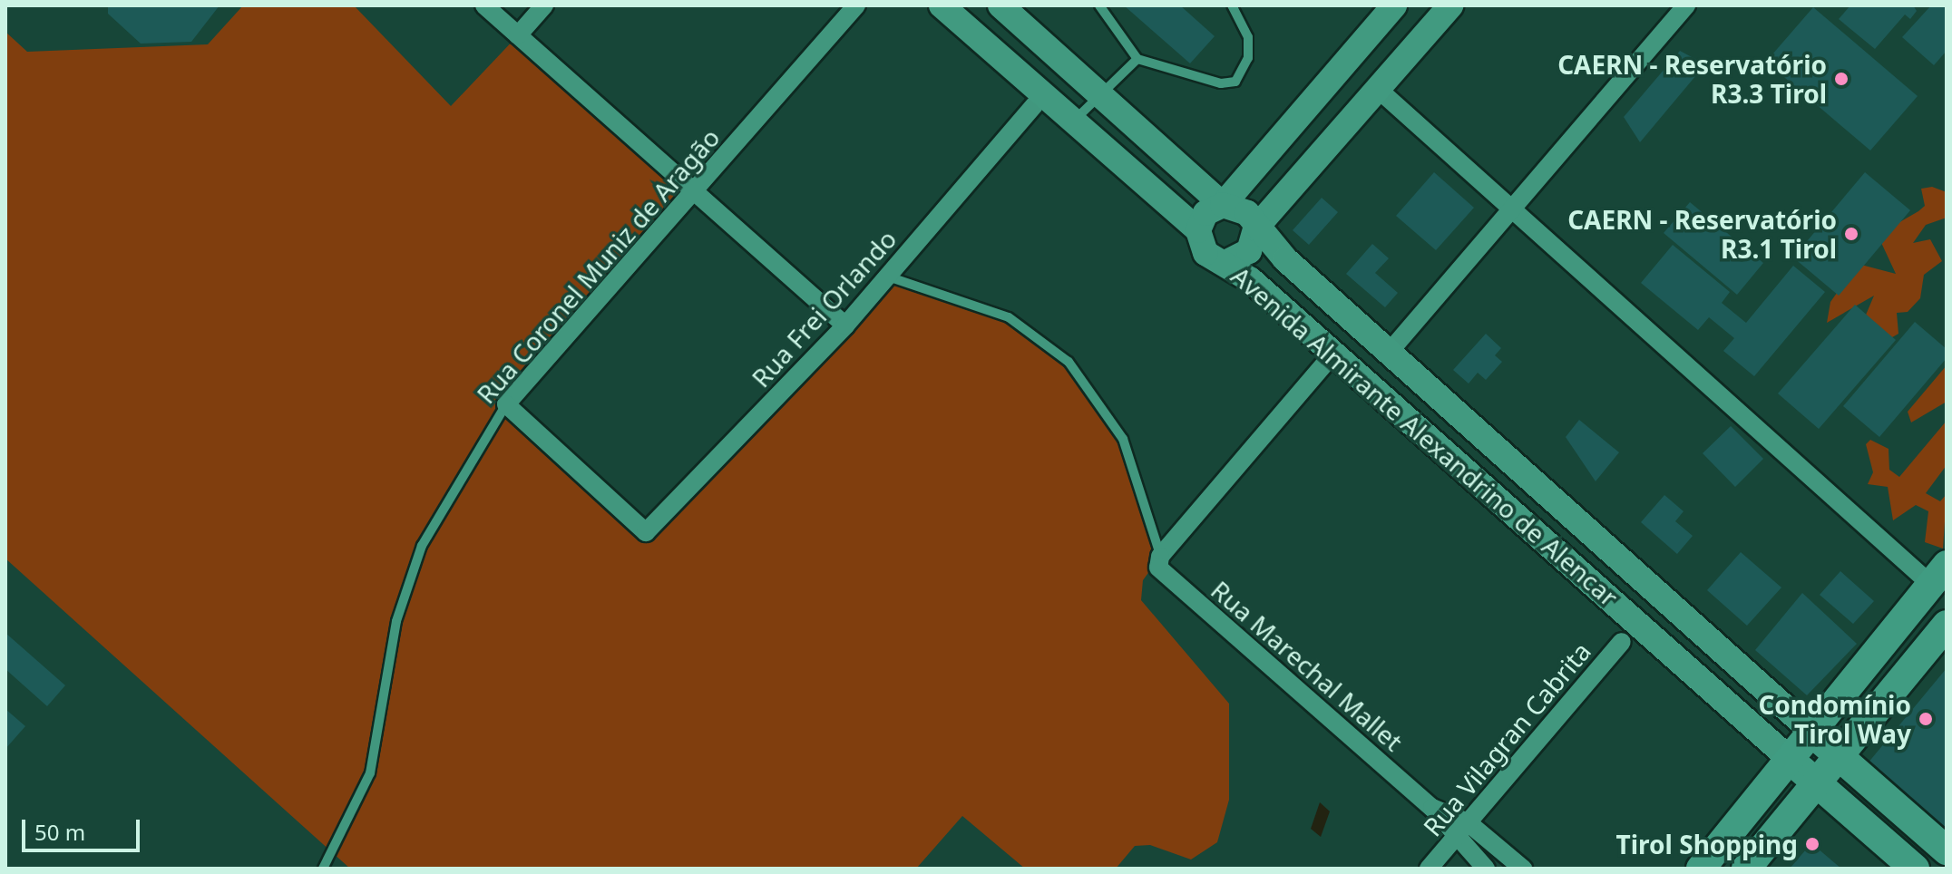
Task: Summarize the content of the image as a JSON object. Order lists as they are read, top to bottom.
{
  "streets": {
    "main road": ["Avenida Almirante Alexandrino de Alencar"],
    "street": [
      "Rua Coronel Muniz de Aragão",
      "Rua Frei Orlando",
      "Rua Marechal Mallet",
      "Rua Vilagran Cabrita"
    ]
  },
  "crossings": [
    ["Rua Coronel Muniz de Aragão", "Rua Frei Orlando"],
    ["Rua Marechal Mallet", "Rua Vilagran Cabrita"]
  ],
  "places": [
    "CAERN - Reservatório R3.3 Tirol",
    "CAERN - Reservatório R3.1 Tirol",
    "Condomínio Tirol Way",
    "Tirol Shopping"
  ],
  "scale_bar": "50 m"
}
